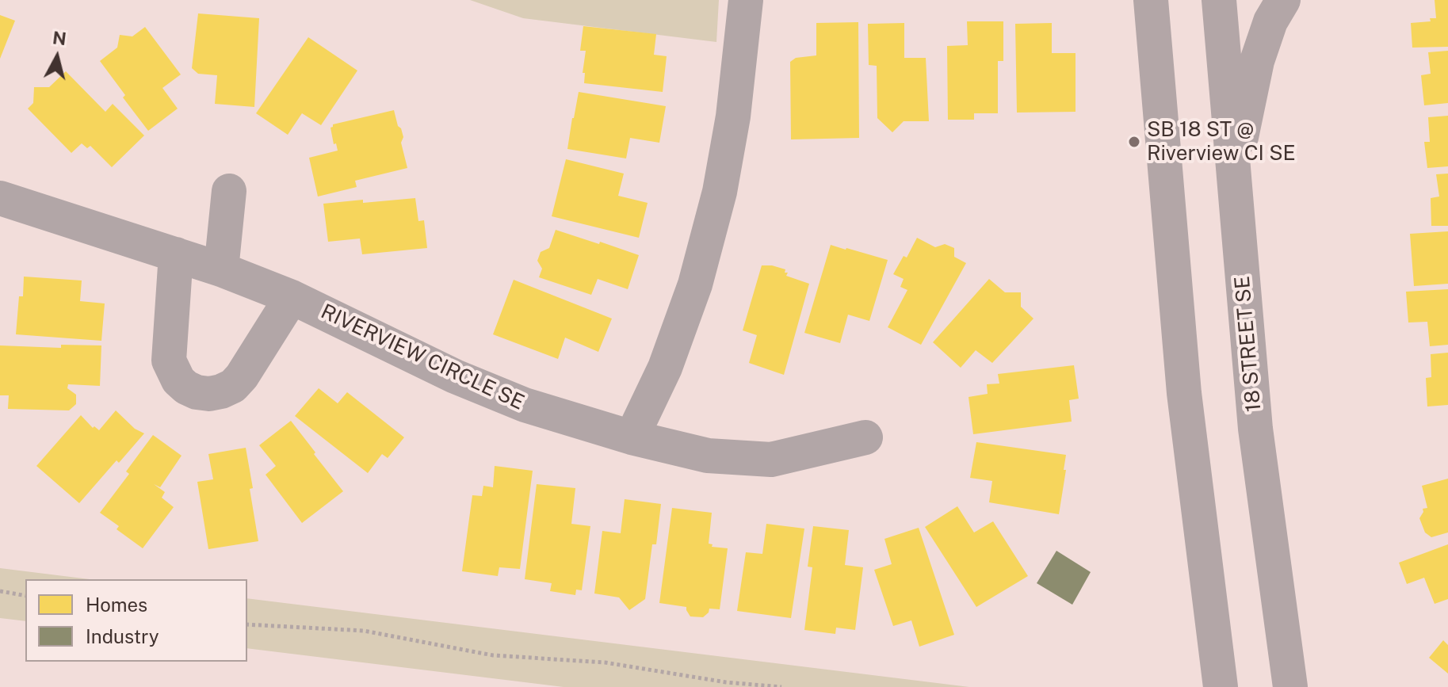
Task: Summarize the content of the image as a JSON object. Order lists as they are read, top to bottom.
{
  "streets": {
    "main road": ["18 STREET SE"],
    "street": ["RIVERVIEW CIRCLE SE"]
  },
  "places": ["SB 18 ST @ Riverview CI SE"],
  "legend": ["Homes", "Industry"],
  "north": "top"
}
